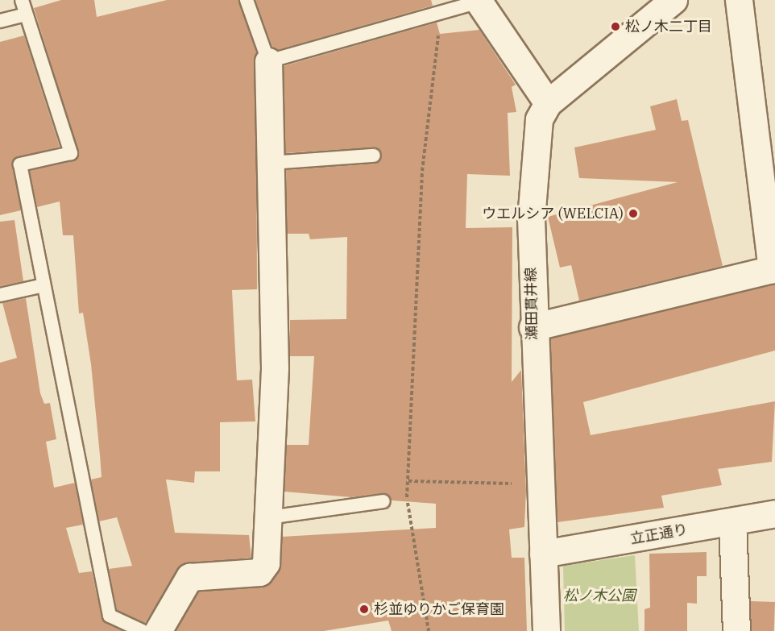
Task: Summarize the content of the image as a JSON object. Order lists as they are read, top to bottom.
{
  "streets": {
    "street": ["瀬田貫井線", "立正通り"]
  },
  "crossings": [
    ["瀬田貫井線", "立正通り"]
  ],
  "parks": ["松ノ木公園"],
  "places": ["松ノ木二丁目", "ウエルシア (WELCIA)", "杉並ゆりかご保育園"]
}
